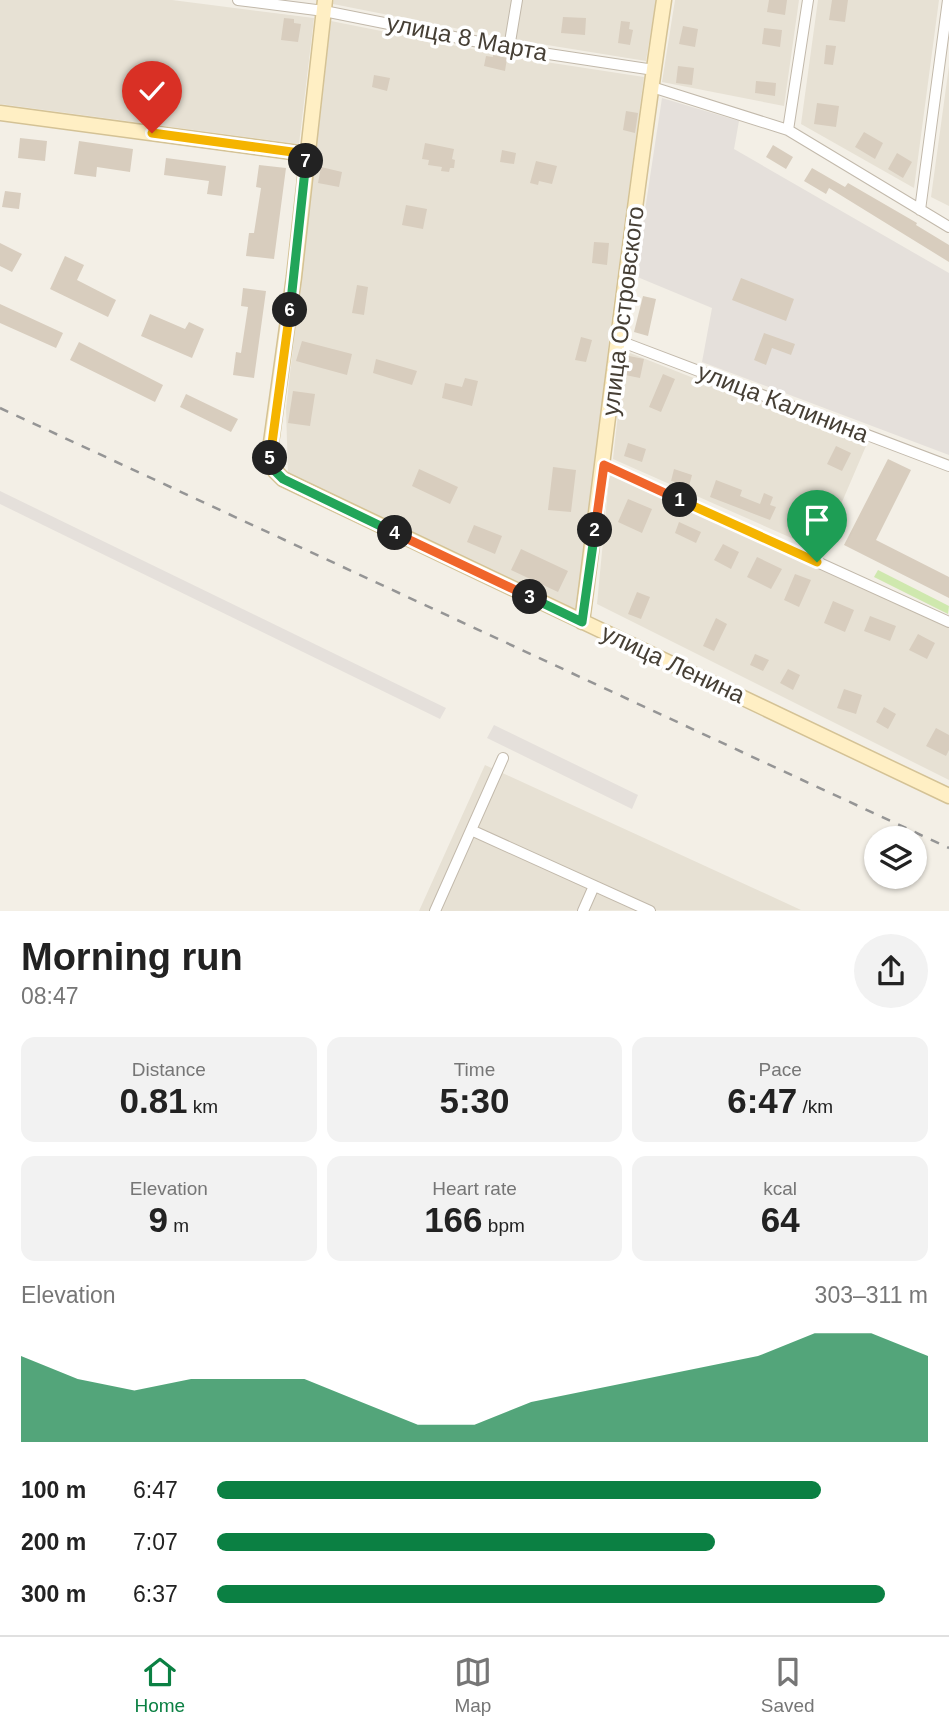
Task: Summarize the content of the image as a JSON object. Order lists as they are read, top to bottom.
{
  "streets": {
    "street": [
      "улица 8 Марта",
      "улица Островского",
      "улица Калинина",
      "улица Ленина"
    ]
  },
  "crossings": [
    ["улица 8 Марта", "улица Островского"],
    ["улица Островского", "улица Калинина"],
    ["улица Островского", "улица Ленина"]
  ],
  "page": {
    "pins": [
      "7",
      "6",
      "5",
      "1",
      "2",
      "4",
      "3"
    ],
    "heading": ["Morning run", "08:47"],
    "stats": [
      ["Distance", "0.81 km"],
      ["Time", "5:30"],
      ["Pace", "6:47 /km"],
      ["Elevation", "9 m"],
      ["Heart rate", "166 bpm"],
      ["kcal", "64"]
    ],
    "chart": ["Elevation", "303–311 m"],
    "list": [
      {
        "name": "100 m",
        "note": "6:47"
      },
      {
        "name": "200 m",
        "note": "7:07"
      },
      {
        "name": "300 m",
        "note": "6:37"
      }
    ],
    "tabs": ["Home", "Map", "Saved"]
  }
}
